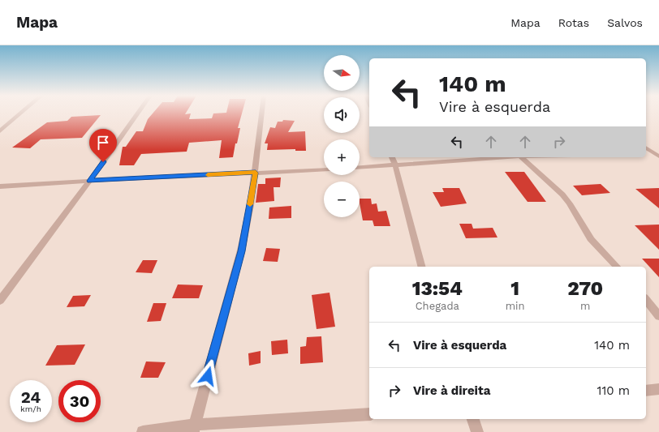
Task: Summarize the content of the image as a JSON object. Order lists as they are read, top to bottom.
{
  "north": "right",
  "page": {
    "header": "Mapa",
    "nav": ["Mapa", "Rotas", "Salvos"],
    "map_buttons": ["+", "−"],
    "turn": ["140 m", "Vire à esquerda"],
    "eta": [
      "13:54",
      "Chegada",
      "1",
      "min",
      "270",
      "m"
    ],
    "list": [
      {
        "name": "Vire à esquerda",
        "value": "140 m"
      },
      {
        "name": "Vire à direita",
        "value": "110 m"
      }
    ],
    "speed": "24 km/h",
    "limit": "30"
  }
}
